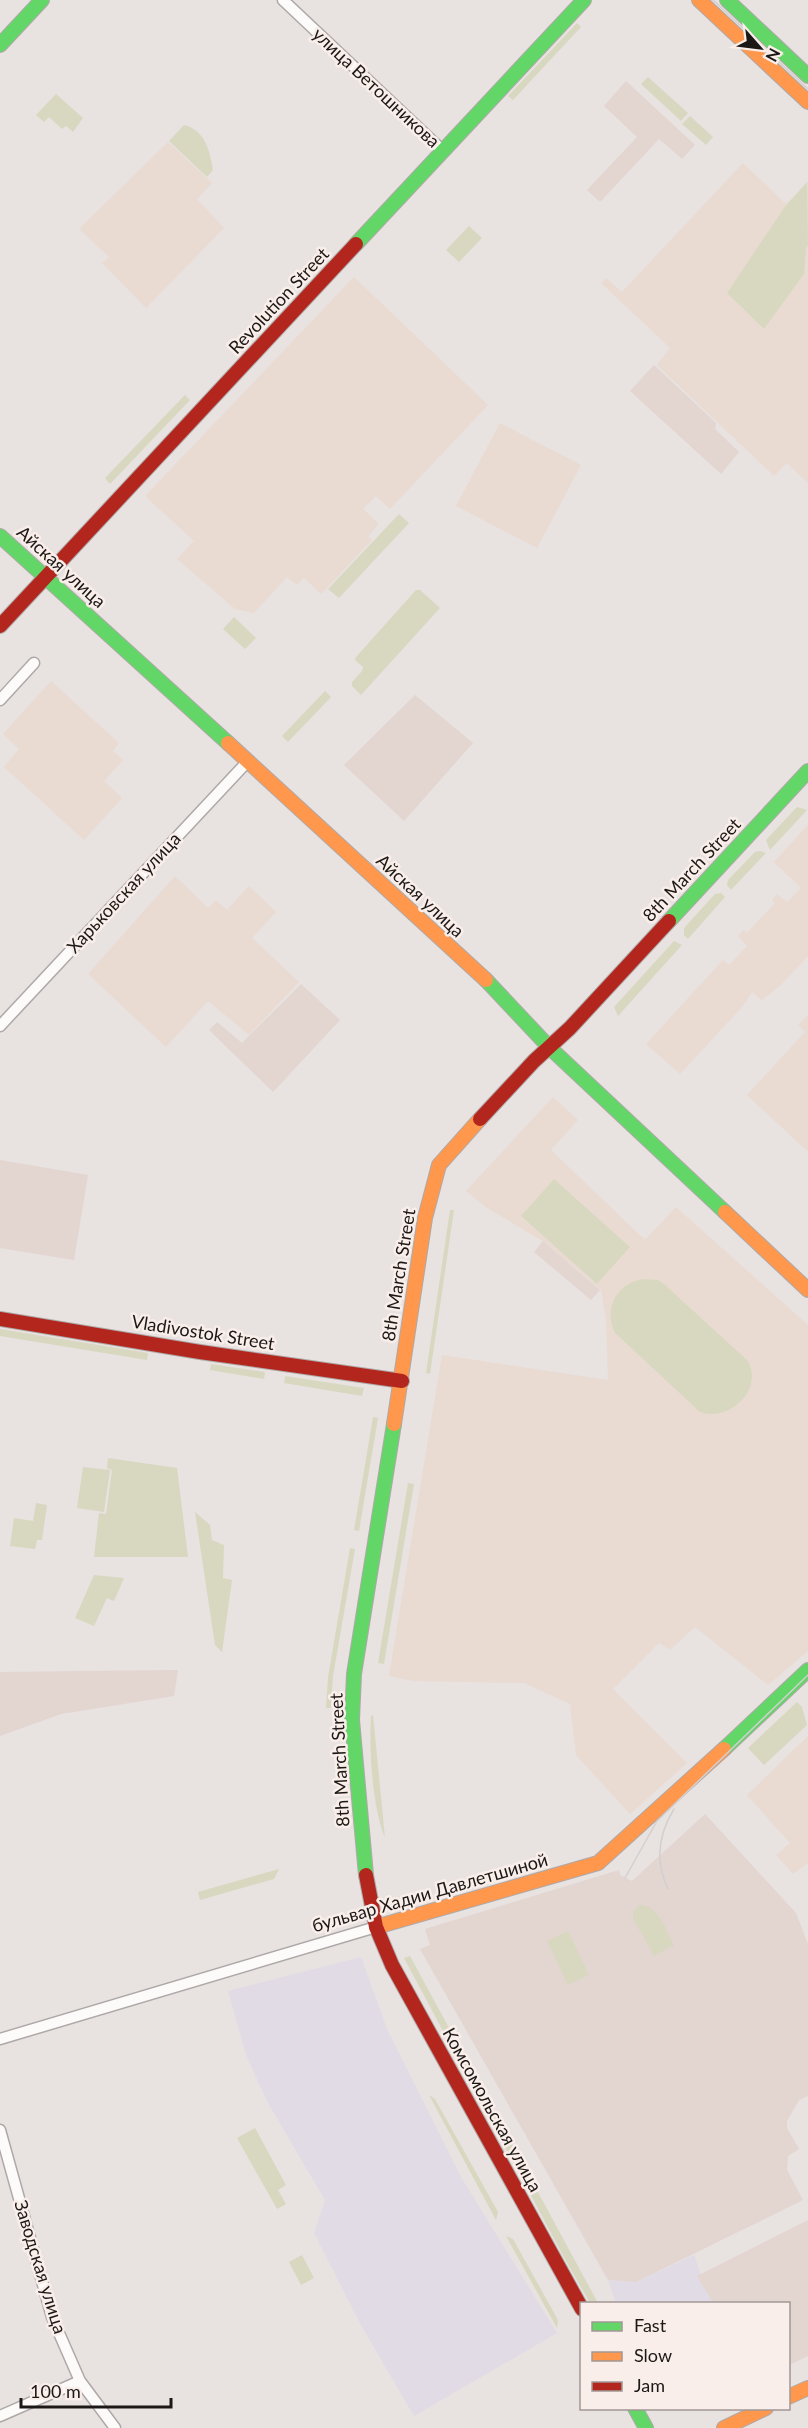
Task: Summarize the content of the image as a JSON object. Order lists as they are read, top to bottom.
{
  "streets": {
    "main road": [
      "Revolution Street",
      "Айская улица",
      "8th March Street",
      "Vladivostok Street",
      "бульвар Хадии Давлетшиной",
      "Комсомольская улица"
    ],
    "street": ["улица Ветошникова", "Харьковская улица", "Заводская улица"]
  },
  "crossings": [
    ["улица Ветошникова", "Revolution Street"],
    ["Revolution Street", "Айская улица"],
    ["Айская улица", "8th March Street"],
    ["Айская улица", "Харьковская улица"],
    ["8th March Street", "Vladivostok Street"],
    ["8th March Street", "бульвар Хадии Давлетшиной"],
    ["8th March Street", "Комсомольская улица"],
    ["бульвар Хадии Давлетшиной", "Комсомольская улица"]
  ],
  "legend": ["Fast", "Slow", "Jam"],
  "scale_bar": "100 m",
  "north": "bottom right"
}
